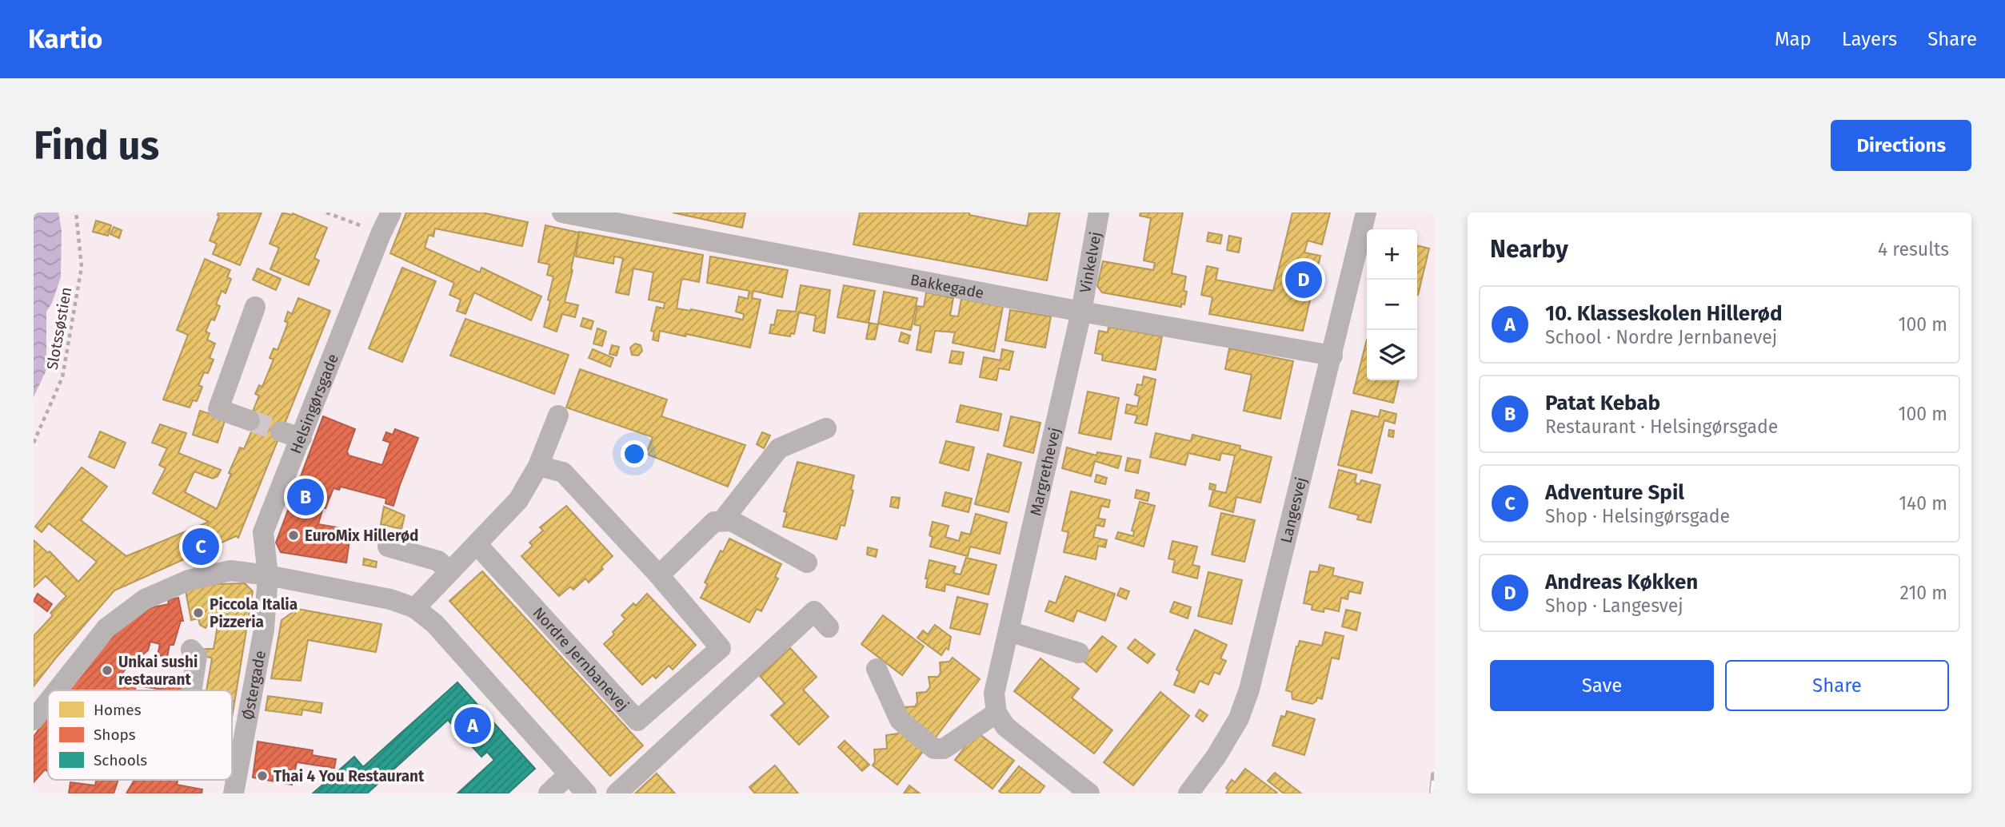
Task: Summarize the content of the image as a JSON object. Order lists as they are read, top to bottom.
{
  "streets": {
    "street": [
      "Vinkelvej",
      "Bakkegade",
      "Helsingørsgade",
      "Margrethevej",
      "Langesvej",
      "Nordre Jernbanevej",
      "Østergade"
    ],
    "path": ["Slotssøstien"]
  },
  "crossings": [
    ["Vinkelvej", "Bakkegade"],
    ["Vinkelvej", "Margrethevej"],
    ["Bakkegade", "Margrethevej"],
    ["Bakkegade", "Langesvej"],
    ["Helsingørsgade", "Østergade"]
  ],
  "places": [
    "EuroMix Hillerød",
    "Piccola Italia Pizzeria",
    "Unkai sushi restaurant",
    "Thai 4 You Restaurant"
  ],
  "legend": ["Homes", "Shops", "Schools"],
  "page": {
    "header": "Kartio",
    "nav": ["Map", "Layers", "Share"],
    "buttons": [
      "Directions",
      ["Save", "Share"]
    ],
    "title": "Find us",
    "heading": ["Nearby", "4 results"],
    "map_buttons": ["+", "−"],
    "pins": [
      "D",
      "B",
      "C",
      "A"
    ],
    "list": [
      {
        "mark": "A",
        "name": "10. Klasseskolen Hillerød",
        "note": "School · Nordre Jernbanevej",
        "value": "100 m"
      },
      {
        "mark": "B",
        "name": "Patat Kebab",
        "note": "Restaurant · Helsingørsgade",
        "value": "100 m"
      },
      {
        "mark": "C",
        "name": "Adventure Spil",
        "note": "Shop · Helsingørsgade",
        "value": "140 m"
      },
      {
        "mark": "D",
        "name": "Andreas Køkken",
        "note": "Shop · Langesvej",
        "value": "210 m"
      }
    ]
  }
}
